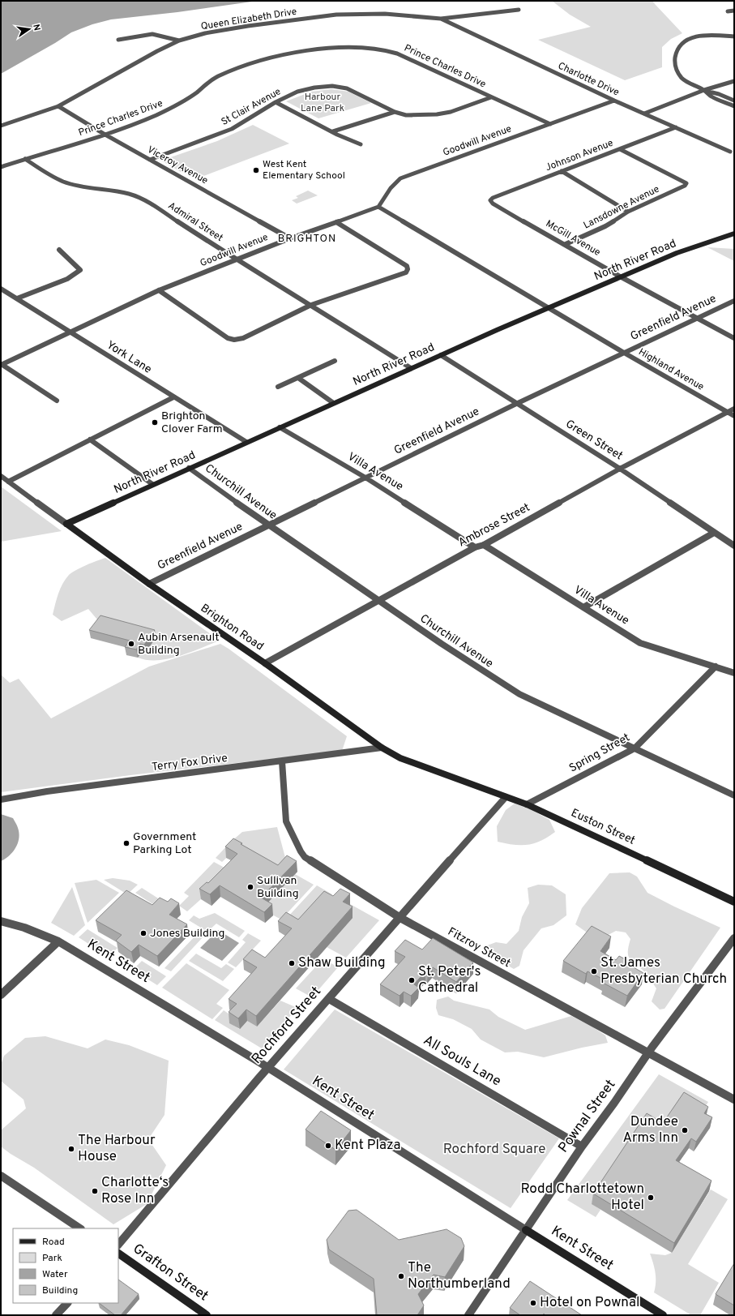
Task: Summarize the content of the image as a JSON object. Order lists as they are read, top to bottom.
{
  "streets": {
    "main road": [
      "North River Road",
      "Brighton Road",
      "Euston Street",
      "Kent Street",
      "Grafton Street"
    ],
    "street": [
      "Queen Elizabeth Drive",
      "Prince Charles Drive",
      "Charlotte Drive",
      "St Clair Avenue",
      "Goodwill Avenue",
      "Johnson Avenue",
      "Viceroy Avenue",
      "Lansdowne Avenue",
      "Admiral Street",
      "McGill Avenue",
      "Greenfield Avenue",
      "York Lane",
      "Highland Avenue",
      "Green Street",
      "Villa Avenue",
      "Churchill Avenue",
      "Ambrose Street",
      "Spring Street",
      "Terry Fox Drive",
      "Fitzroy Street",
      "Rochford Street",
      "All Souls Lane",
      "Pownal Street"
    ]
  },
  "crossings": [
    ["Queen Elizabeth Drive", "Charlotte Drive"],
    ["Queen Elizabeth Drive", "Viceroy Avenue"],
    ["Prince Charles Drive", "St Clair Avenue"],
    ["Prince Charles Drive", "Goodwill Avenue"],
    ["Prince Charles Drive", "Viceroy Avenue"],
    ["Prince Charles Drive", "Admiral Street"],
    ["Charlotte Drive", "Goodwill Avenue"],
    ["Charlotte Drive", "Johnson Avenue"],
    ["St Clair Avenue", "Viceroy Avenue"],
    ["Goodwill Avenue", "Viceroy Avenue"],
    ["Goodwill Avenue", "Admiral Street"],
    ["Goodwill Avenue", "York Lane"],
    ["Goodwill Avenue", "Highland Avenue"],
    ["Johnson Avenue", "Lansdowne Avenue"],
    ["Johnson Avenue", "McGill Avenue"],
    ["Lansdowne Avenue", "McGill Avenue"],
    ["Admiral Street", "North River Road"],
    ["McGill Avenue", "North River Road"],
    ["McGill Avenue", "Greenfield Avenue"],
    ["North River Road", "York Lane"],
    ["North River Road", "Highland Avenue"],
    ["North River Road", "Green Street"],
    ["North River Road", "Villa Avenue"],
    ["North River Road", "Churchill Avenue"],
    ["North River Road", "Brighton Road"],
    ["Greenfield Avenue", "Highland Avenue"],
    ["Greenfield Avenue", "Green Street"],
    ["Greenfield Avenue", "Villa Avenue"],
    ["Greenfield Avenue", "Churchill Avenue"],
    ["Greenfield Avenue", "Brighton Road"],
    ["Highland Avenue", "Ambrose Street"],
    ["Green Street", "Ambrose Street"],
    ["Villa Avenue", "Ambrose Street"],
    ["Villa Avenue", "Spring Street"],
    ["Churchill Avenue", "Ambrose Street"],
    ["Churchill Avenue", "Spring Street"],
    ["Ambrose Street", "Brighton Road"],
    ["Brighton Road", "Terry Fox Drive"],
    ["Brighton Road", "Euston Street"],
    ["Spring Street", "Euston Street"],
    ["Terry Fox Drive", "Fitzroy Street"],
    ["Euston Street", "Rochford Street"],
    ["Fitzroy Street", "Rochford Street"],
    ["Fitzroy Street", "Pownal Street"],
    ["Kent Street", "Rochford Street"],
    ["Kent Street", "Pownal Street"],
    ["Rochford Street", "All Souls Lane"],
    ["All Souls Lane", "Pownal Street"]
  ],
  "districts": ["BRIGHTON"],
  "parks": ["Harbour Lane Park", "Rochford Square"],
  "places": [
    "West Kent Elementary School",
    "Brighton Clover Farm",
    "Aubin Arsenault Building",
    "Government Parking Lot",
    "Sullivan Building",
    "Jones Building",
    "Shaw Building",
    "St. James Presbyterian Church",
    "St. Peter's Cathedral",
    "Dundee Arms Inn",
    "Kent Plaza",
    "The Harbour House",
    "Charlotte‘s Rose Inn",
    "Rodd Charlottetown Hotel",
    "The Northumberland",
    "Hotel on Pownal"
  ],
  "legend": [
    "Road",
    "Park",
    "Water",
    "Building"
  ],
  "north": "right"
}
